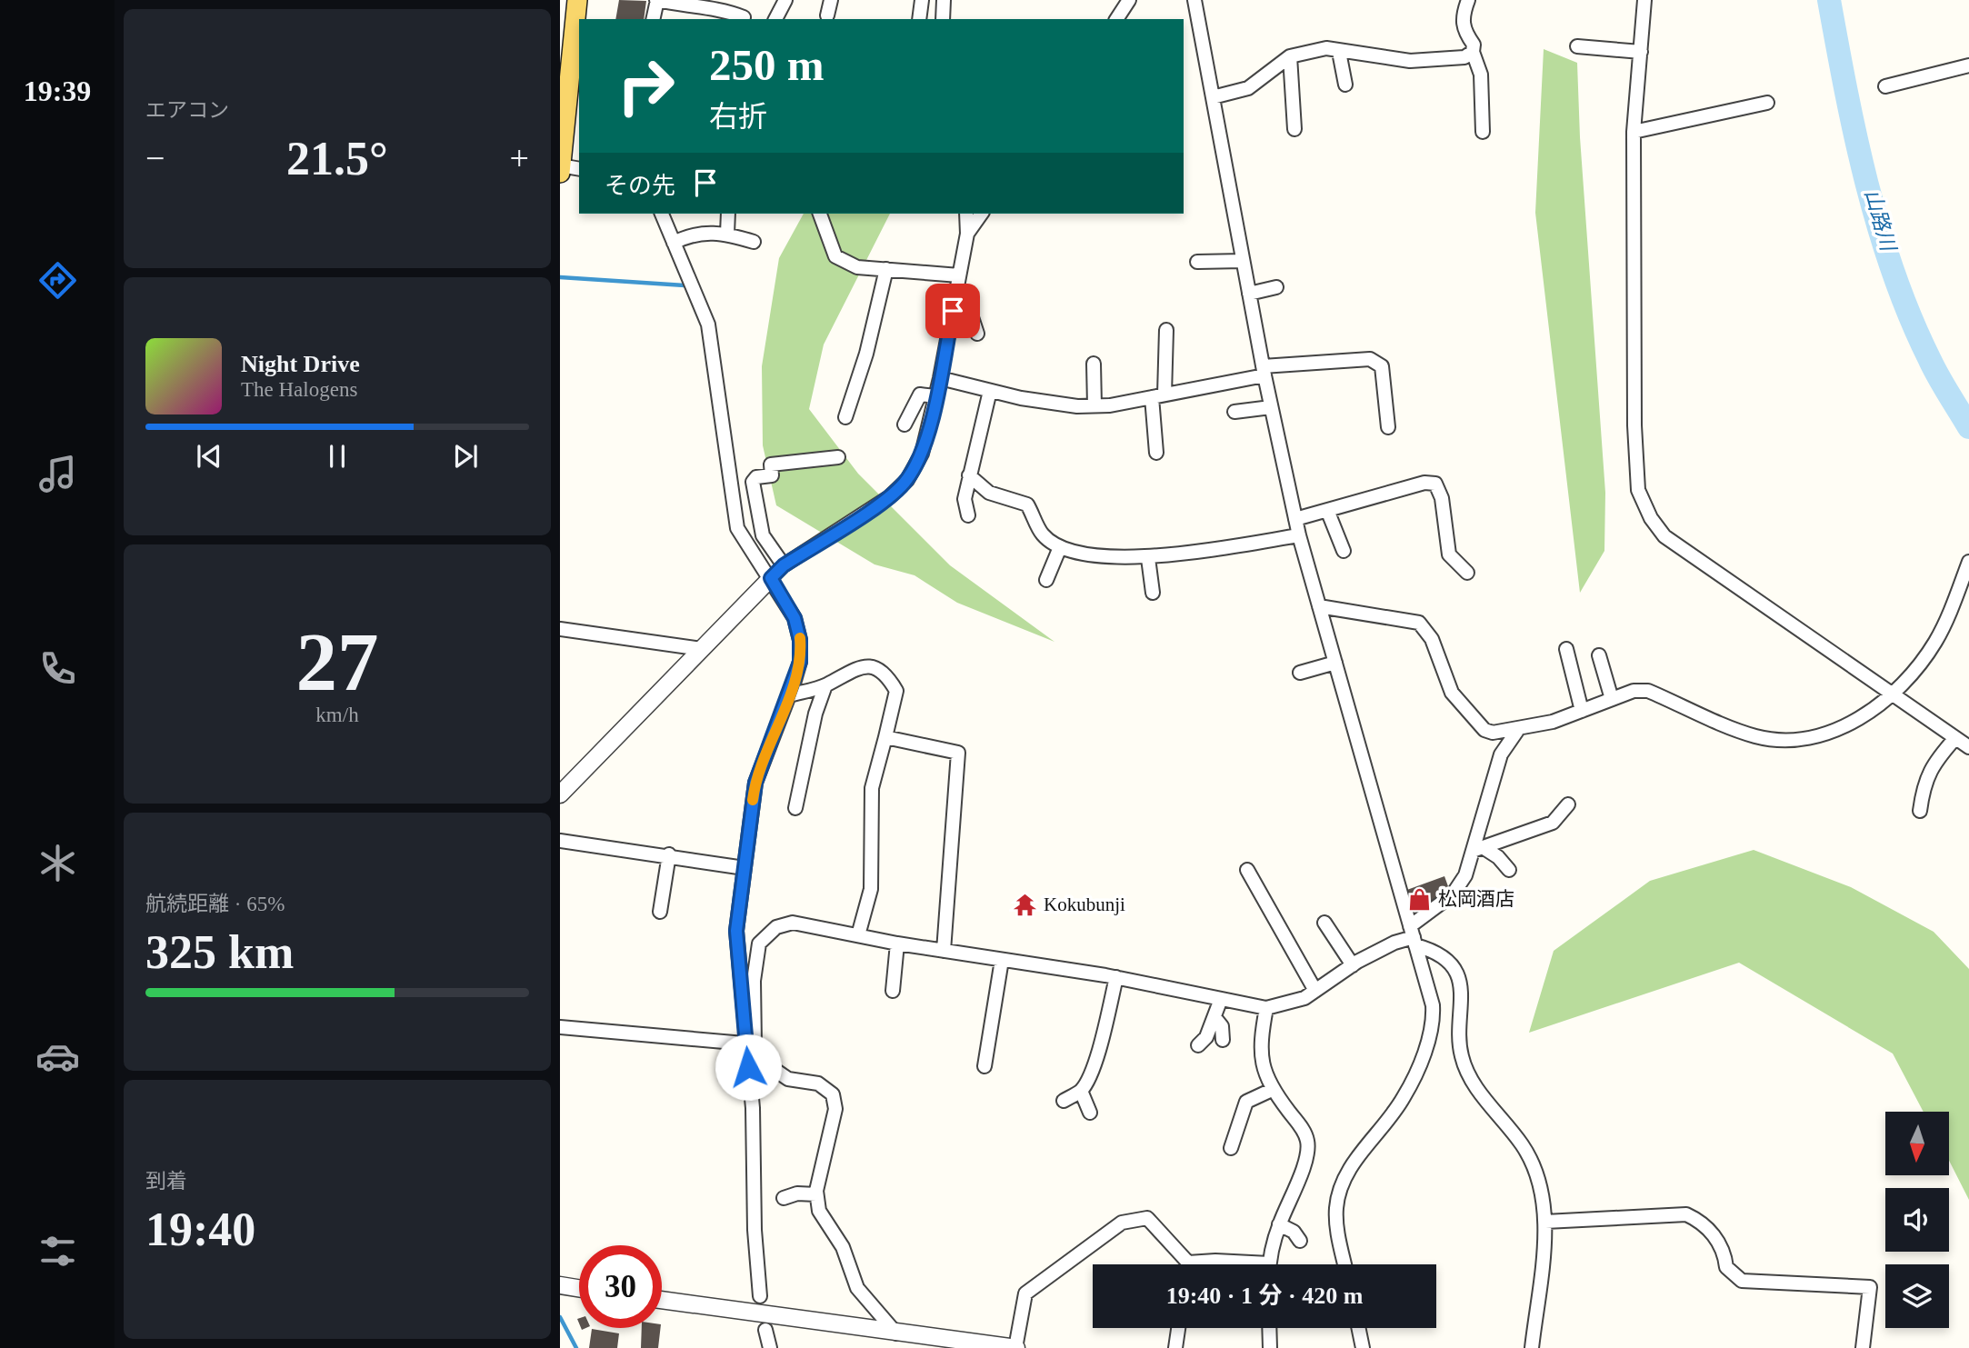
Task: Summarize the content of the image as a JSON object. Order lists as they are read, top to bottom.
{
  "water": ["山路川"],
  "places": {
    "shop": ["松岡酒店"],
    "temple": ["Kokubunji"]
  },
  "north": "bottom",
  "page": {
    "tabs": "19:39",
    "tile": [
      "エアコン",
      ["27", "km/h"],
      ["航続距離 · 65%", "325 km"],
      ["到着", "19:40"]
    ],
    "turn": ["250 m", "右折"],
    "heat": ["−", "21.5°", "+"],
    "then": "その先",
    "song": ["Night Drive", "The Halogens"],
    "limit": "30",
    "trip": "19:40 · 1 分 · 420 m"
  }
}
